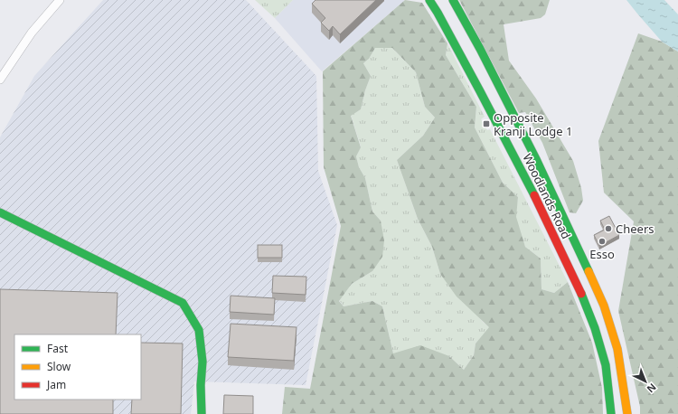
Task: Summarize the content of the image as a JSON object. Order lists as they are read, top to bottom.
{
  "streets": {
    "main road": ["Woodlands Road"]
  },
  "places": {
    "transit": ["Opposite Kranji Lodge 1"],
    "other": ["Cheers", "Esso"]
  },
  "legend": ["Fast", "Slow", "Jam"],
  "north": "bottom right"
}
